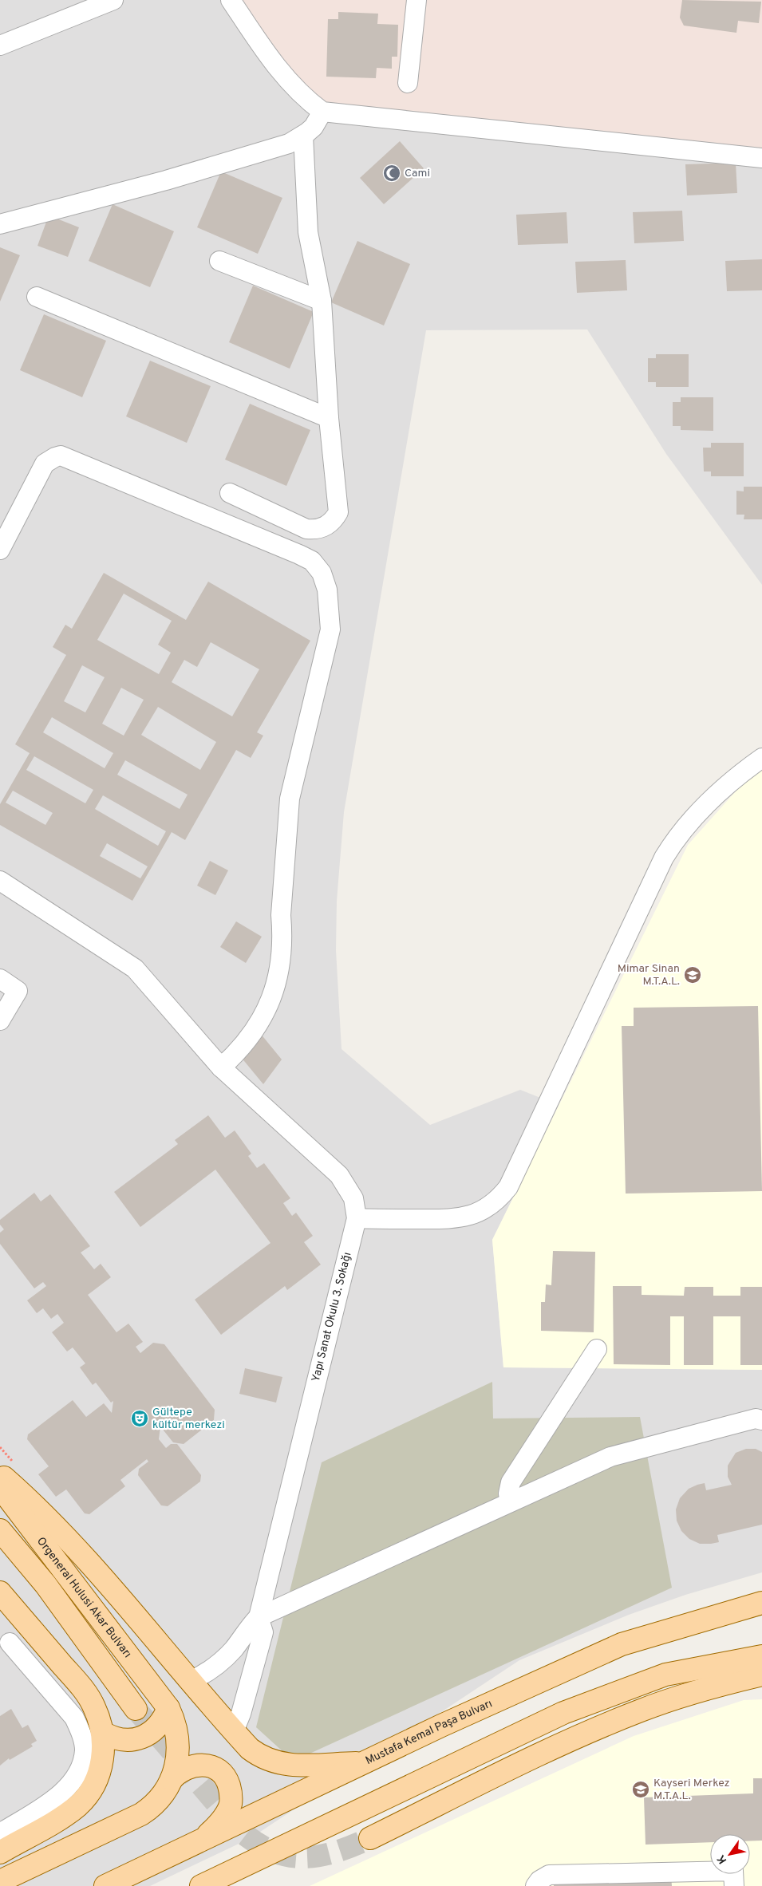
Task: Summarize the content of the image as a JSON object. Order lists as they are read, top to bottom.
{
  "streets": {
    "main road": ["Orgeneral Hulusi Akar Bulvarı", "Mustafa Kemal Paşa Bulvarı"],
    "street": ["Yapı Sanat Okulu 3. Sokağı"]
  },
  "places": {
    "mosque": ["Cami"],
    "school or university": ["Mimar Sinan M.T.A.L.", "Kayseri Merkez M.T.A.L."],
    "theatre": ["Gültepe kültür merkezi"]
  },
  "north": "bottom left"
}
